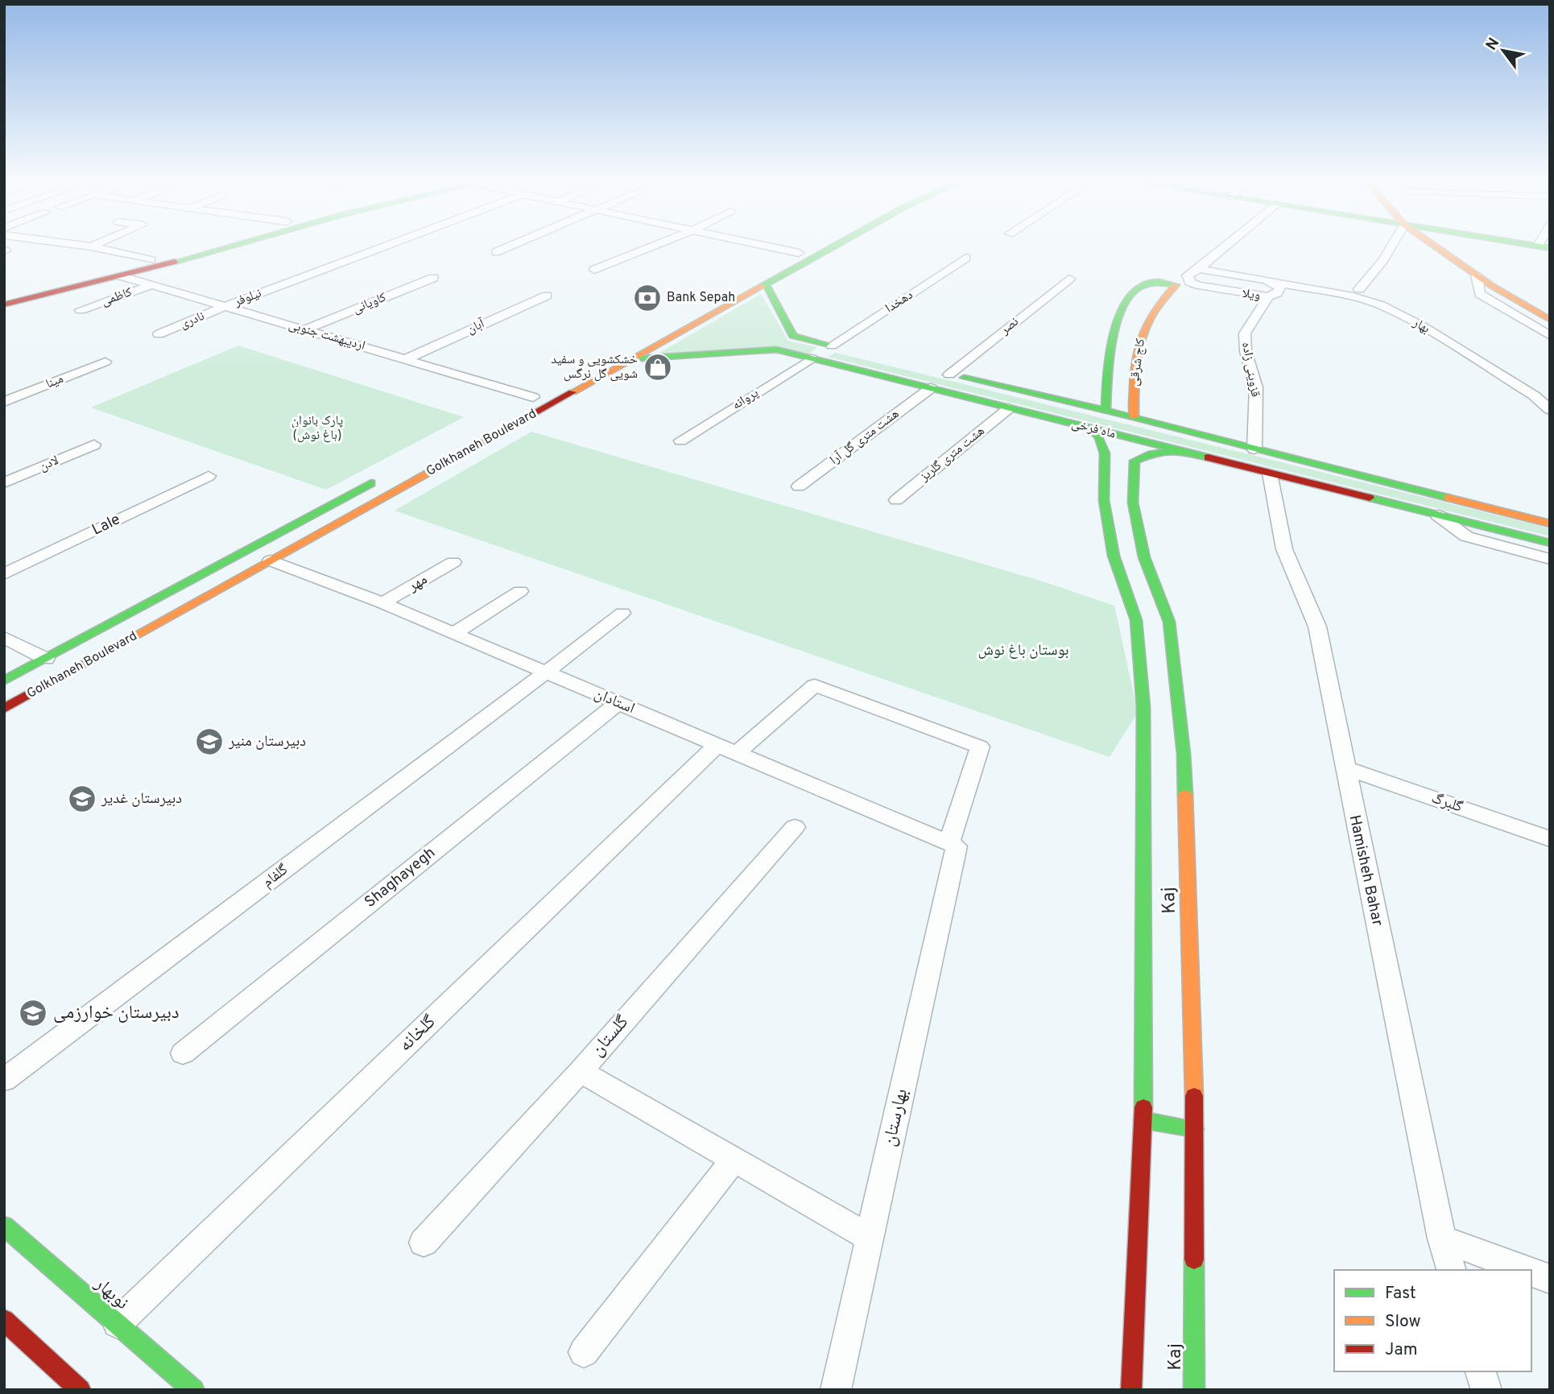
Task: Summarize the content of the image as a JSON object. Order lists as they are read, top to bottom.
{
  "streets": {
    "main road": [
      "کاج شرقی",
      "ماه فرخی",
      "Golkhaneh Boulevard",
      "Kaj",
      "نوبهار"
    ],
    "street": [
      "ویلا",
      "کاظمی",
      "نیلوفر",
      "دهخدا",
      "کاویانی",
      "نادری",
      "نصر",
      "بهار",
      "آبان",
      "اردیبهشت جنوبی",
      "قزوینی زاده",
      "مینا",
      "پروانه",
      "هشت متری گل آرا",
      "هشت متری گلریز",
      "لادن",
      "Lale",
      "مهر",
      "استادان",
      "گلبرگ",
      "Hamisheh Bahar",
      "گلفام",
      "Shaghayegh",
      "گلخانه",
      "گلستان",
      "بهارستان"
    ]
  },
  "crossings": [
    ["ویلا", "بهار"],
    ["ویلا", "قزوینی زاده"],
    ["کاظمی", "اردیبهشت جنوبی"],
    ["نیلوفر", "نادری"],
    ["نیلوفر", "اردیبهشت جنوبی"],
    ["کاویانی", "اردیبهشت جنوبی"],
    ["نادری", "اردیبهشت جنوبی"],
    ["نصر", "ماه فرخی"],
    ["آبان", "اردیبهشت جنوبی"],
    ["اردیبهشت جنوبی", "Golkhaneh Boulevard"],
    ["کاج شرقی", "ماه فرخی"],
    ["قزوینی زاده", "ماه فرخی"],
    ["پروانه", "ماه فرخی"],
    ["ماه فرخی", "هشت متری گل آرا"],
    ["ماه فرخی", "Golkhaneh Boulevard"],
    ["ماه فرخی", "هشت متری گلریز"],
    ["ماه فرخی", "Hamisheh Bahar"],
    ["Golkhaneh Boulevard", "استادان"],
    ["مهر", "استادان"],
    ["استادان", "گلفام"],
    ["استادان", "Shaghayegh"],
    ["استادان", "گلخانه"],
    ["استادان", "بهارستان"],
    ["گلبرگ", "Hamisheh Bahar"],
    ["گلخانه", "بهارستان"],
    ["گلخانه", "نوبهار"]
  ],
  "parks": ["پارک بانوان (باغ نوش)", "بوستان باغ نوش"],
  "places": {
    "bank": ["Bank Sepah"],
    "shop": ["خشکشویی و سفید شویی گل نرگس"],
    "school or university": ["دبیرستان منیر", "دبیرستان غدیر", "دبیرستان خوارزمی"]
  },
  "legend": ["Fast", "Slow", "Jam"],
  "north": "top left"
}
